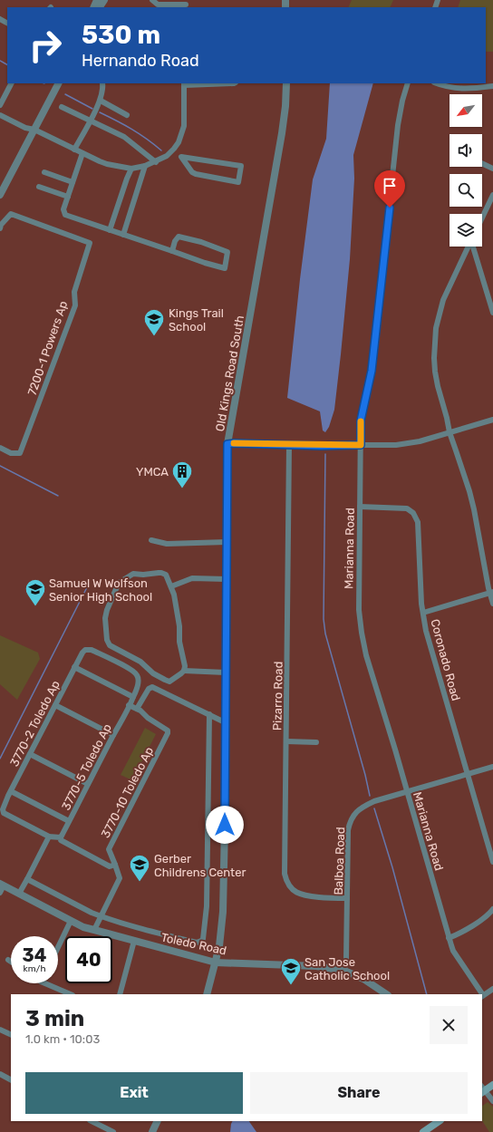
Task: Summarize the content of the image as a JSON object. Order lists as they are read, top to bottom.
{
  "streets": {
    "street": [
      "7200-1 Powers Ap",
      "Old Kings Road South",
      "Marianna Road",
      "Coronado Road",
      "Pizarro Road",
      "3770-2 Toledo Ap",
      "3770-5 Toledo Ap",
      "3770-10 Toledo Ap",
      "Balboa Road",
      "Toledo Road"
    ]
  },
  "crossings": [
    ["Old Kings Road South", "Toledo Road"],
    ["Marianna Road", "Coronado Road"],
    ["Marianna Road", "Balboa Road"],
    ["Coronado Road", "Balboa Road"],
    ["Pizarro Road", "Balboa Road"],
    ["3770-5 Toledo Ap", "3770-10 Toledo Ap"],
    ["Balboa Road", "Toledo Road"]
  ],
  "places": {
    "school or university": [
      "Kings Trail School",
      "Samuel W Wolfson Senior High School",
      "Gerber Childrens Center",
      "San Jose Catholic School"
    ],
    "building": ["YMCA"]
  },
  "north": "bottom left",
  "page": {
    "turn": ["530 m", "Hernando Road"],
    "speed": "34 km/h",
    "limit": "40",
    "heading": ["3 min", "1.0 km · 10:03"],
    "buttons": ["Exit", "Share"]
  }
}
